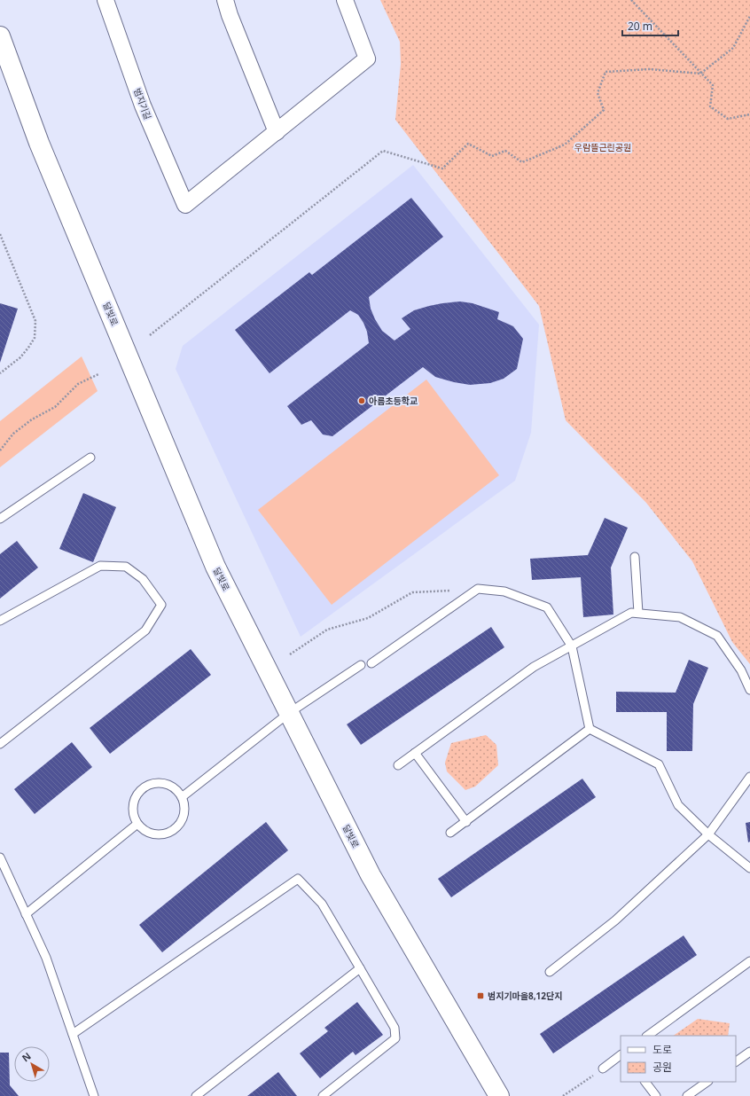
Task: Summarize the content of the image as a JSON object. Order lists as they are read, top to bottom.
{
  "streets": {
    "street": ["범지기길", "달빛로"]
  },
  "parks": ["우람뜰근린공원"],
  "places": {
    "other": ["아름초등학교"],
    "transit": ["범지기마을8,12단지"]
  },
  "legend": ["도로", "공원"],
  "scale_bar": "20 m",
  "north": "top left"
}
